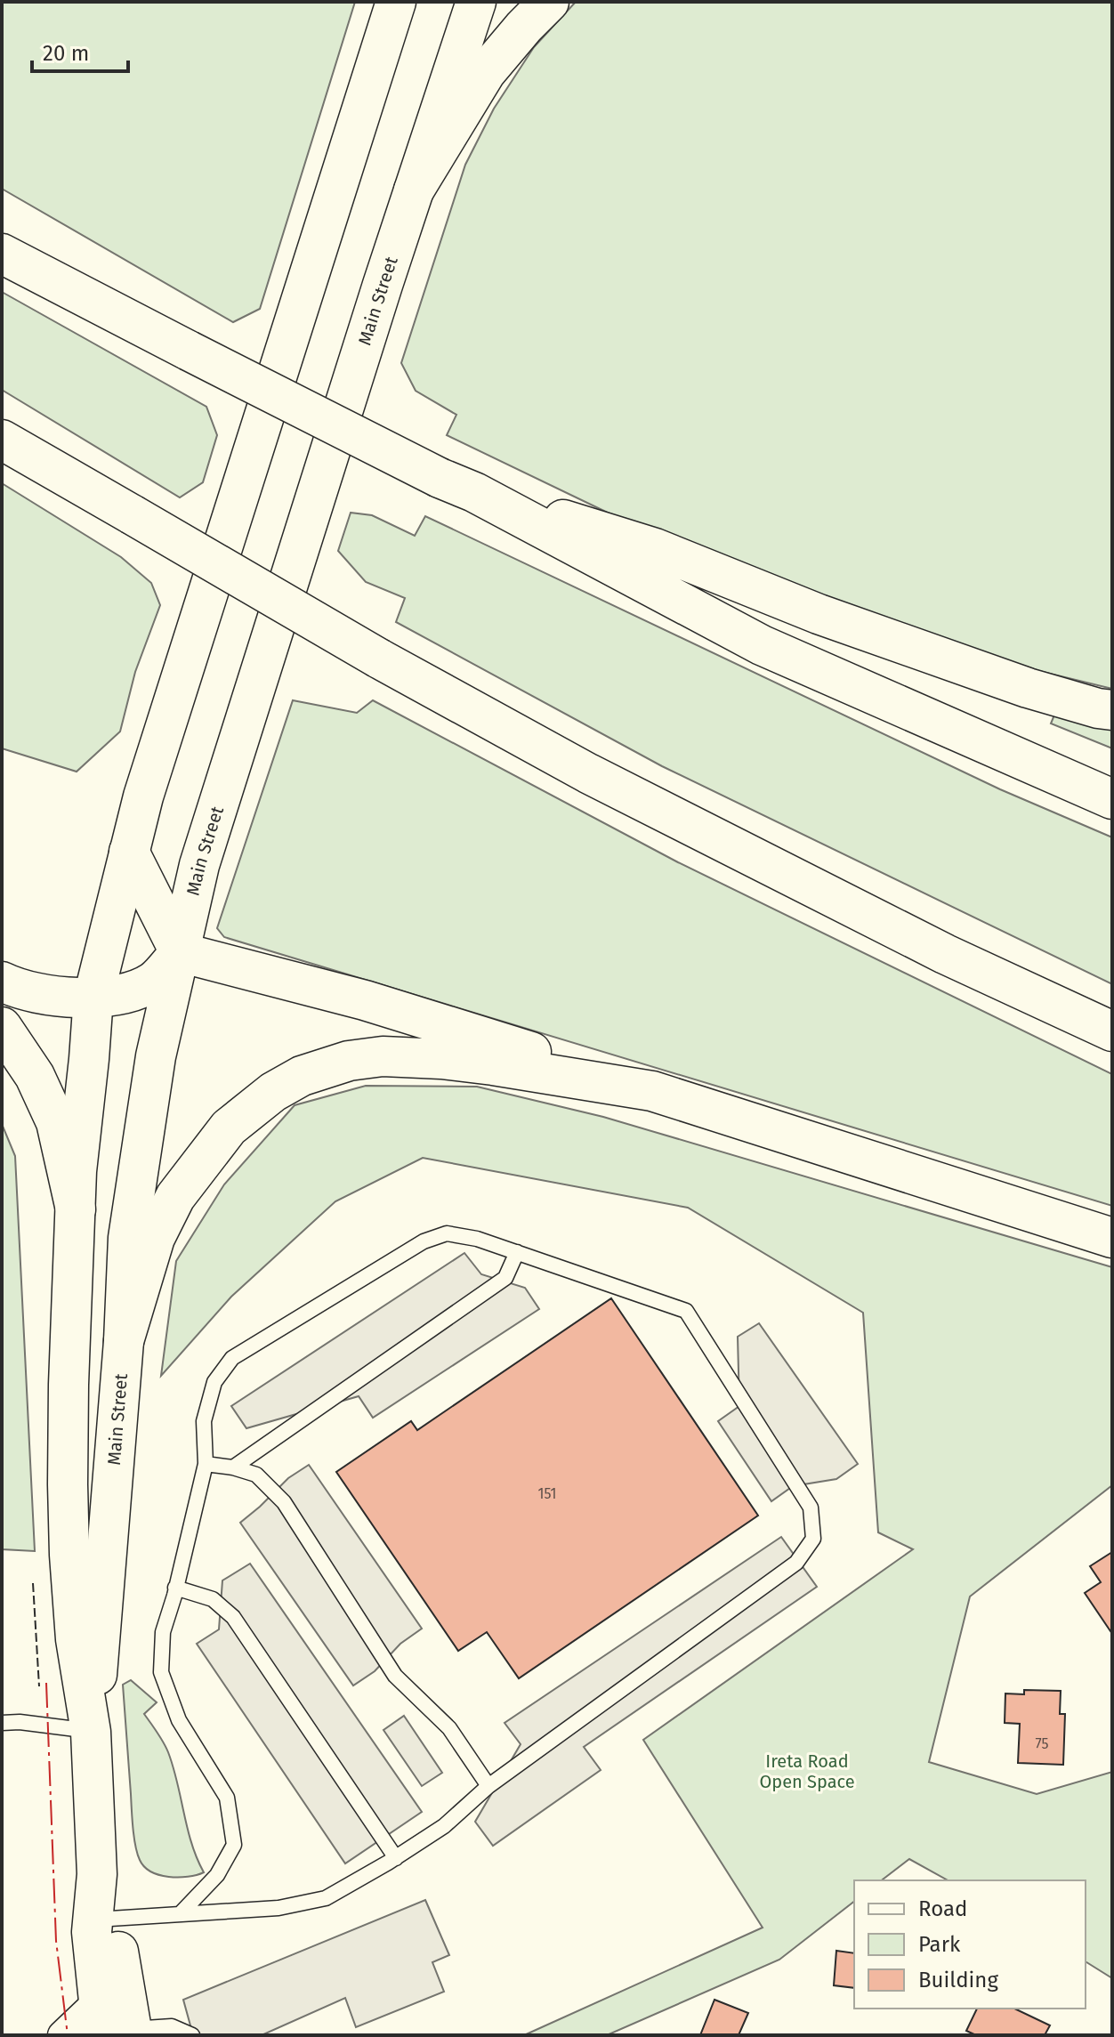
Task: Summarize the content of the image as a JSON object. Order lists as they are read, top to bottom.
{
  "streets": {
    "main road": ["Main Street"]
  },
  "parks": ["Ireta Road Open Space"],
  "house_numbers": ["151", "75"],
  "legend": ["Road", "Park", "Building"],
  "scale_bar": "20 m"
}
